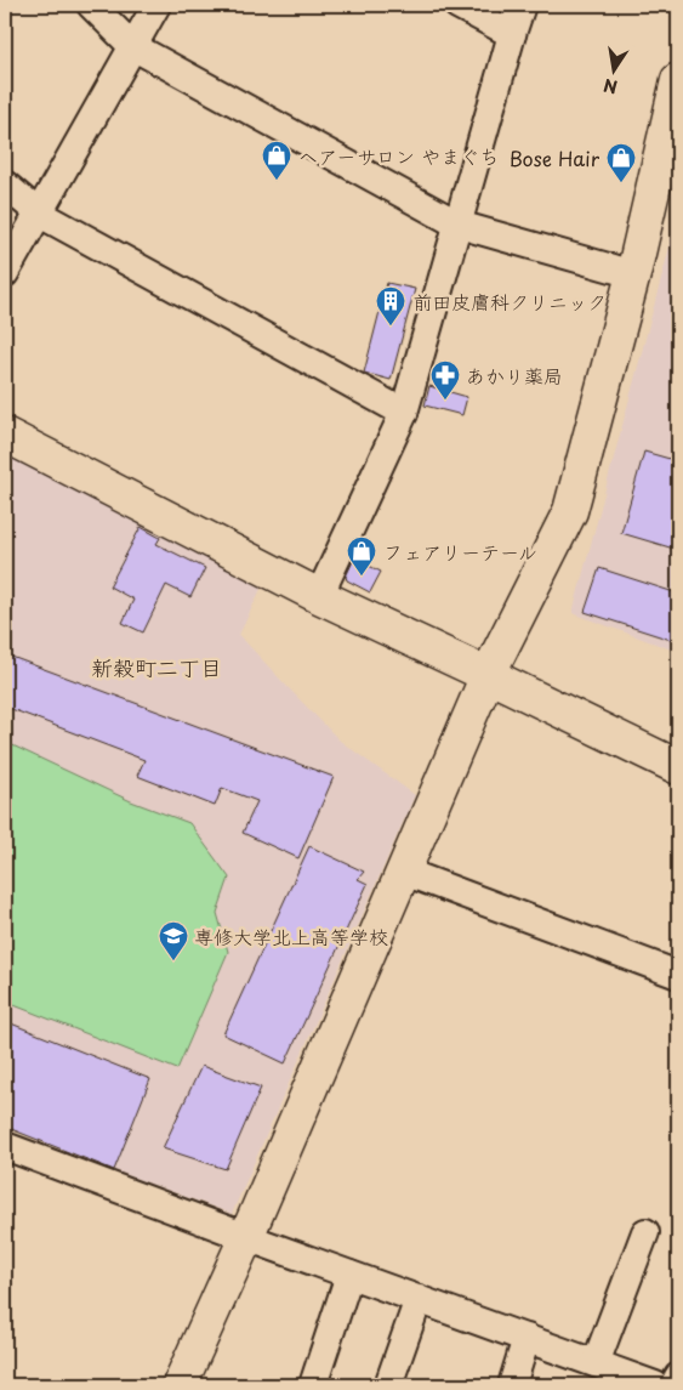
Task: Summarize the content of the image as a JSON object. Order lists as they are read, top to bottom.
{
  "districts": ["新穀町二丁目"],
  "places": {
    "shop": ["ヘアーサロン やまぐち", "Bose Hair", "フェアリーテール"],
    "building": ["前田皮膚科クリニック"],
    "pharmacy": ["あかり薬局"],
    "school or university": ["専修大学北上高等学校"]
  },
  "north": "bottom"
}
